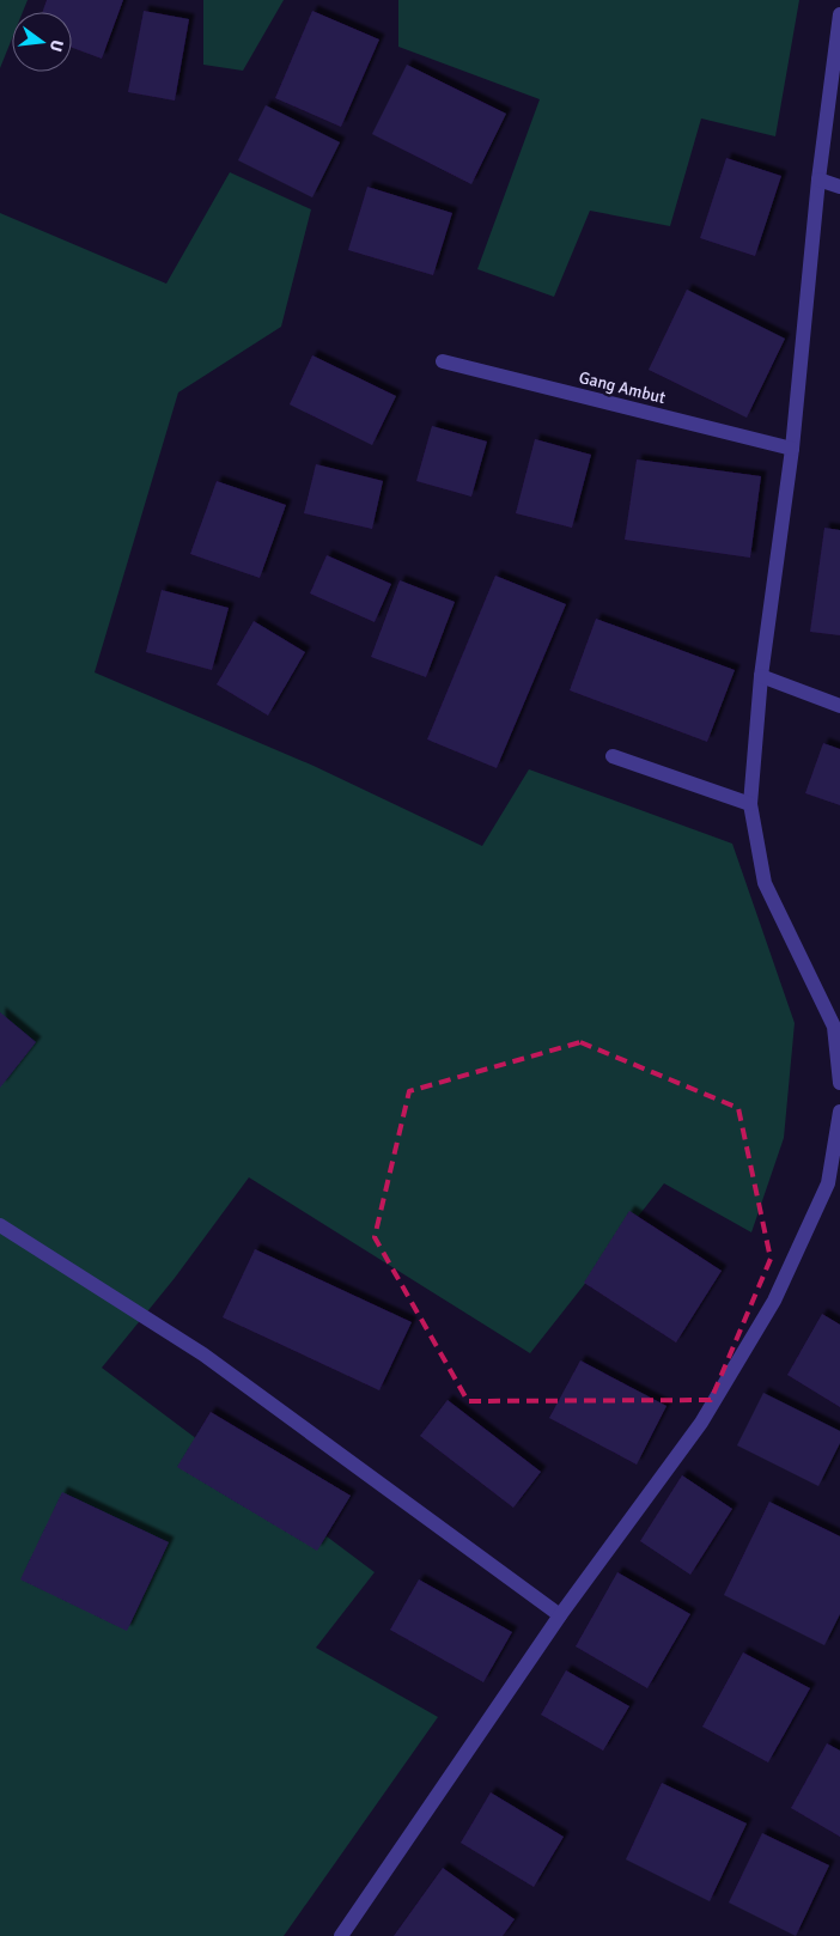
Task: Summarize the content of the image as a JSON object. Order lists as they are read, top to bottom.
{
  "streets": {
    "street": ["Gang Ambut"]
  },
  "north": "right"
}
